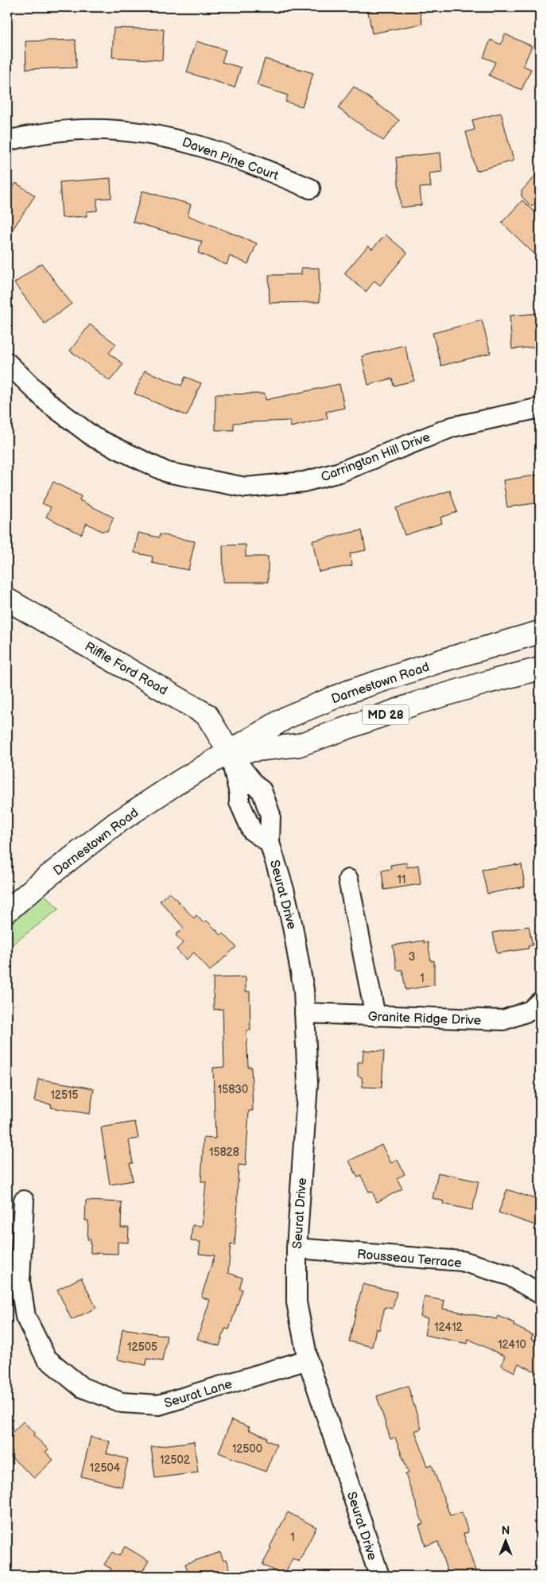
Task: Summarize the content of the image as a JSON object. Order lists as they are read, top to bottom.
{
  "streets": {
    "main road": ["Riffle Ford Road", "Darnestown Road", "MD 28"],
    "street": [
      "Daven Pine Court",
      "Carrington Hill Drive",
      "Seurat Drive",
      "Granite Ridge Drive",
      "Rousseau Terrace",
      "Seurat Lane"
    ]
  },
  "crossings": [
    ["Riffle Ford Road", "Darnestown Road"],
    ["Riffle Ford Road", "Seurat Drive"],
    ["Darnestown Road", "Seurat Drive"],
    ["Seurat Drive", "Granite Ridge Drive"],
    ["Seurat Drive", "Rousseau Terrace"],
    ["Seurat Drive", "Seurat Lane"]
  ],
  "house_numbers": [
    "11",
    "3",
    "1",
    "15830",
    "12515",
    "15828",
    "12412",
    "12410",
    "12505",
    "12500",
    "12502",
    "12504",
    "1"
  ],
  "north": "top"
}
